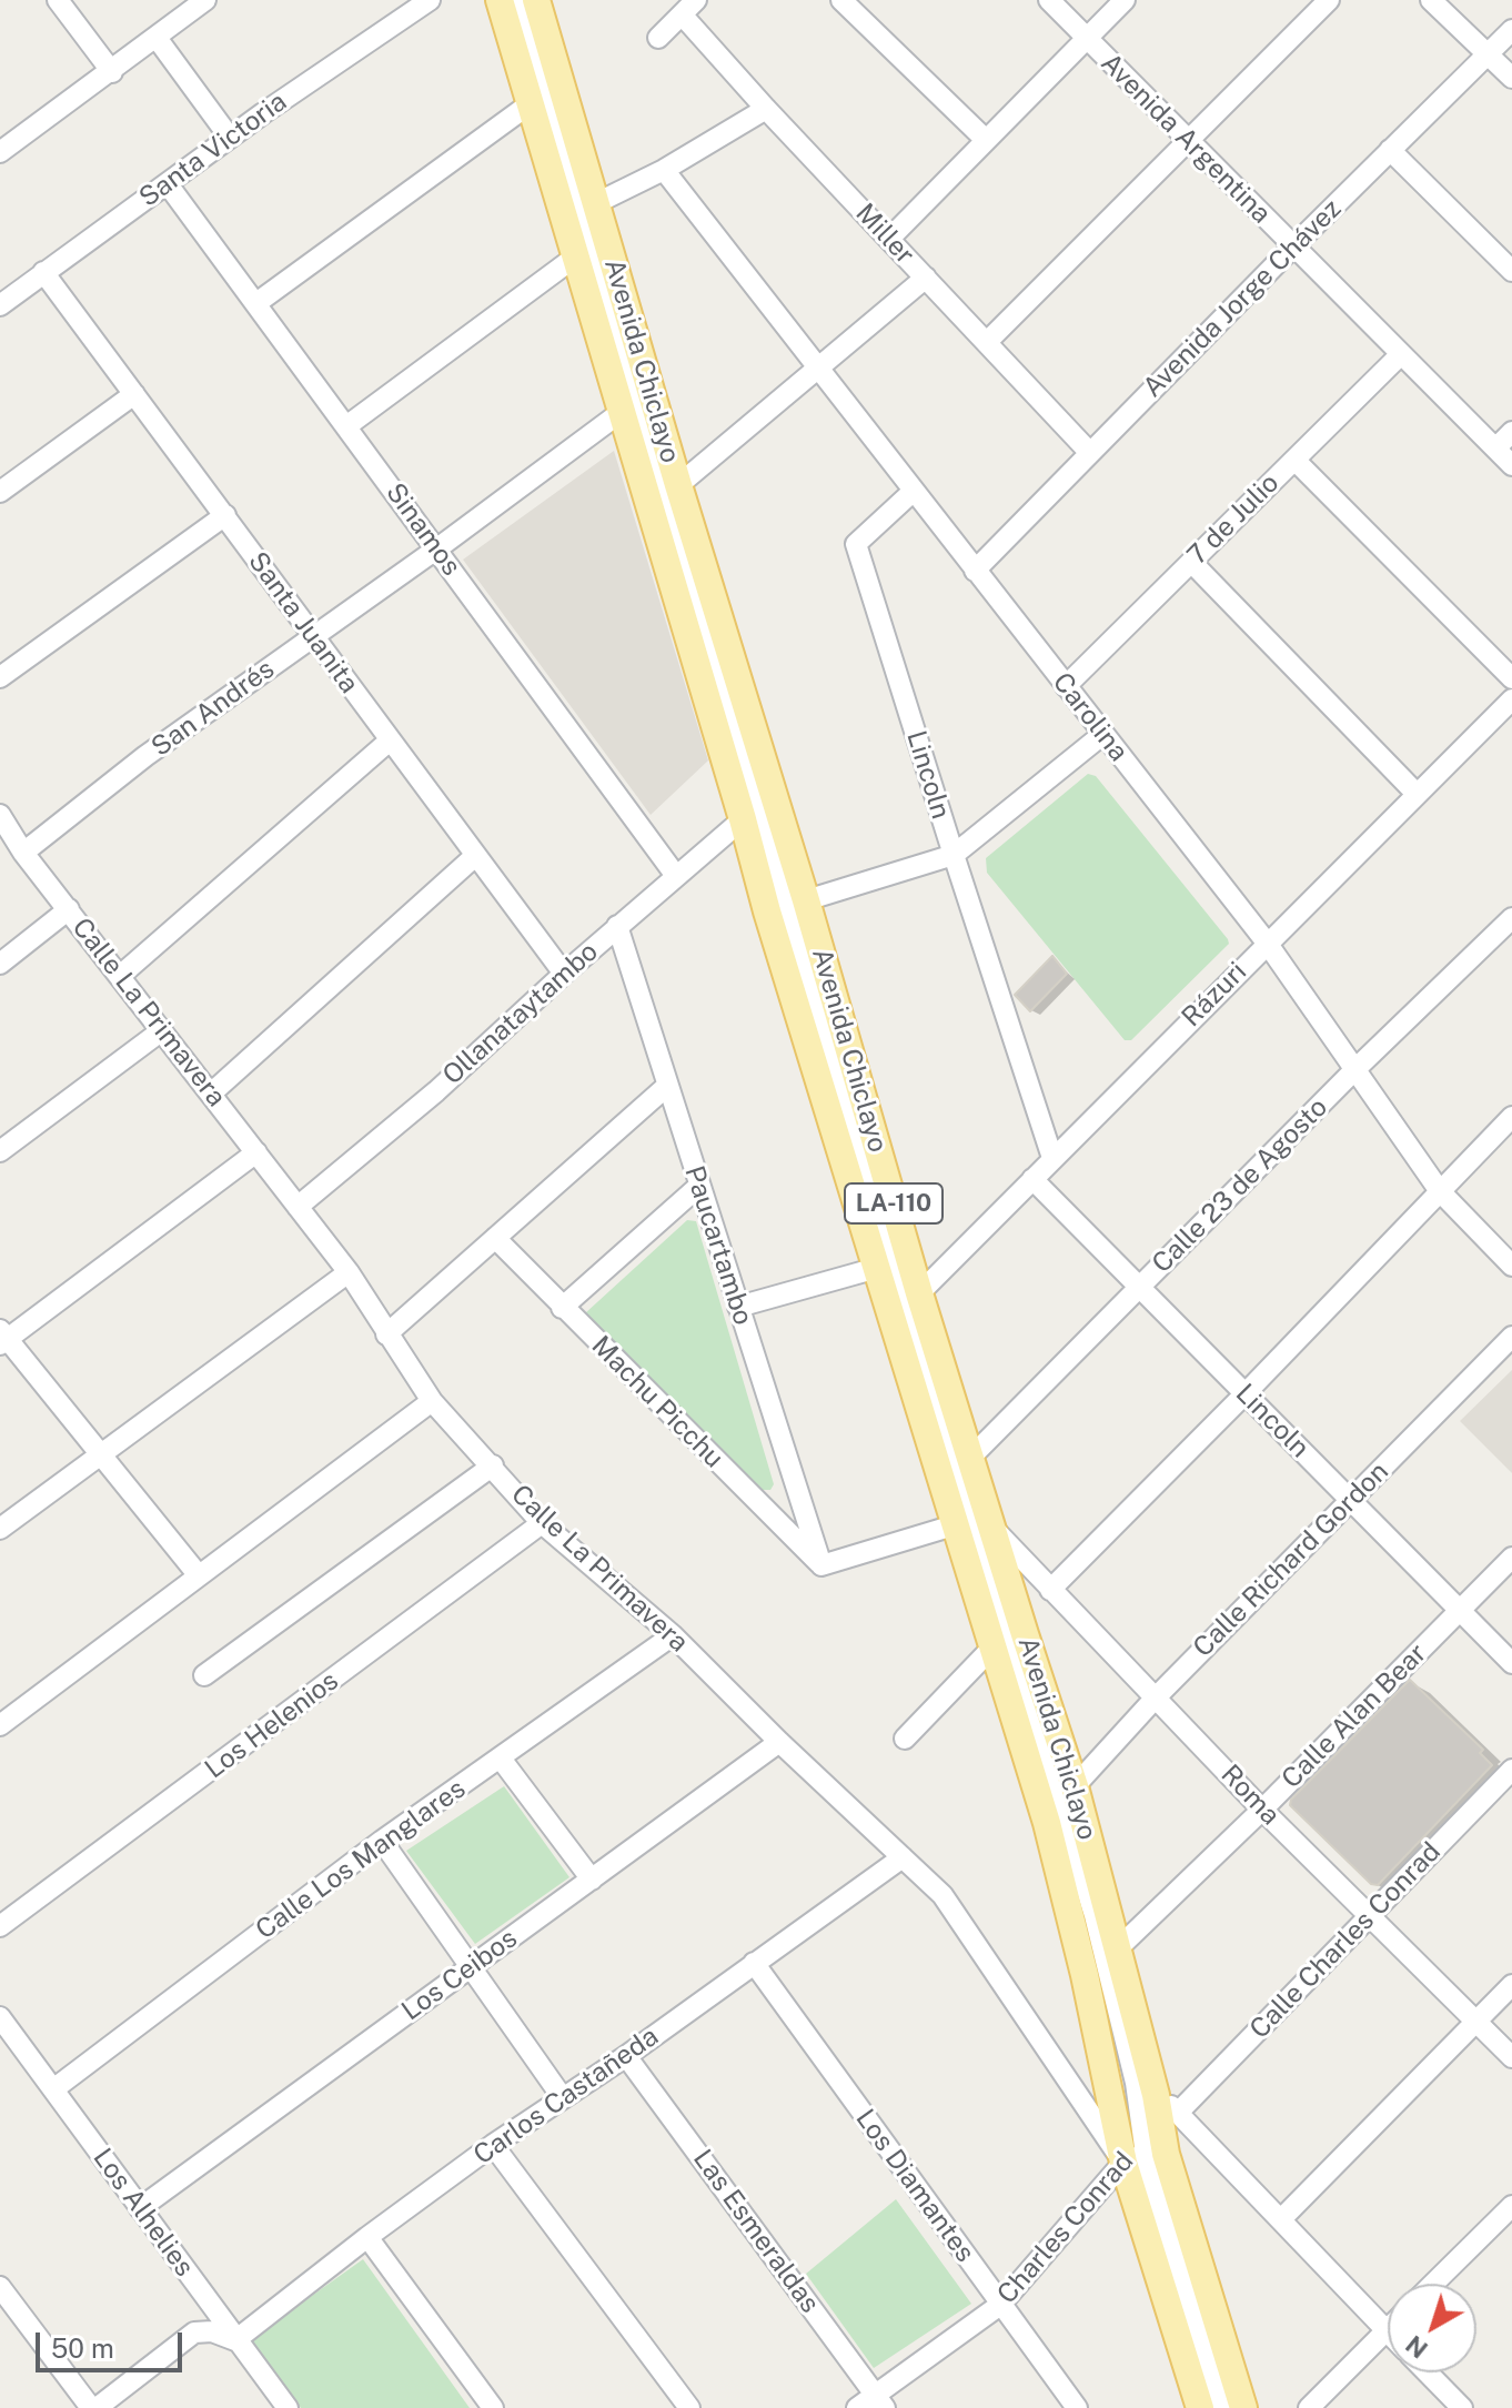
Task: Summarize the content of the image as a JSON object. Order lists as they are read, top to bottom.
{
  "streets": {
    "main road": ["Avenida Chiclayo", "LA-110"],
    "street": [
      "Avenida Argentina",
      "Santa Victoria",
      "Miller",
      "Avenida Jorge Chávez",
      "7 de Julio",
      "Sinamos",
      "Santa Juanita",
      "San Andrés",
      "Carolina",
      "Lincoln",
      "Rázuri",
      "Calle La Primavera",
      "Ollanataytambo",
      "Calle 23 de Agosto",
      "Paucartambo",
      "Machu Picchu",
      "Calle Richard Gordon",
      "Calle Alan Bear",
      "Los Helenios",
      "Roma",
      "Calle Los Manglares",
      "Calle Charles Conrad",
      "Los Ceibos",
      "Carlos Castañeda",
      "Los Diamantes",
      "Los Alhelies",
      "Charles Conrad",
      "Las Esmeraldas"
    ]
  },
  "crossings": [
    ["Avenida Argentina", "Avenida Jorge Chávez"],
    ["Avenida Argentina", "7 de Julio"],
    ["Santa Victoria", "Sinamos"],
    ["Santa Victoria", "Santa Juanita"],
    ["Miller", "Avenida Jorge Chávez"],
    ["Avenida Jorge Chávez", "Carolina"],
    ["Avenida Chiclayo", "San Andrés"],
    ["Avenida Chiclayo", "Rázuri"],
    ["Avenida Chiclayo", "Calle La Primavera"],
    ["Avenida Chiclayo", "Ollanataytambo"],
    ["Avenida Chiclayo", "Calle 23 de Agosto"],
    ["Avenida Chiclayo", "Calle Richard Gordon"],
    ["Avenida Chiclayo", "Calle Alan Bear"],
    ["Avenida Chiclayo", "Roma"],
    ["Avenida Chiclayo", "Charles Conrad"],
    ["7 de Julio", "Carolina"],
    ["Sinamos", "San Andrés"],
    ["Sinamos", "Ollanataytambo"],
    ["Santa Juanita", "San Andrés"],
    ["Santa Juanita", "Ollanataytambo"],
    ["San Andrés", "Calle La Primavera"],
    ["Carolina", "Lincoln"],
    ["Carolina", "Rázuri"],
    ["Carolina", "Calle 23 de Agosto"],
    ["Lincoln", "Rázuri"],
    ["Lincoln", "Calle 23 de Agosto"],
    ["Lincoln", "Calle Richard Gordon"],
    ["Lincoln", "Calle Alan Bear"],
    ["Calle La Primavera", "Ollanataytambo"],
    ["Calle La Primavera", "Los Helenios"],
    ["Calle La Primavera", "Calle Los Manglares"],
    ["Calle La Primavera", "Los Ceibos"],
    ["Calle La Primavera", "Carlos Castañeda"],
    ["Calle La Primavera", "Charles Conrad"],
    ["Ollanataytambo", "Paucartambo"],
    ["Paucartambo", "Machu Picchu"],
    ["Calle Richard Gordon", "Roma"],
    ["Calle Alan Bear", "Roma"],
    ["Roma", "Calle Charles Conrad"],
    ["Calle Los Manglares", "Los Alhelies"],
    ["Los Ceibos", "Los Alhelies"],
    ["Carlos Castañeda", "Los Diamantes"],
    ["Carlos Castañeda", "Los Alhelies"],
    ["Carlos Castañeda", "Las Esmeraldas"],
    ["Los Diamantes", "Charles Conrad"],
    ["Charles Conrad", "Las Esmeraldas"]
  ],
  "scale_bar": "50 m",
  "north": "bottom left"
}
